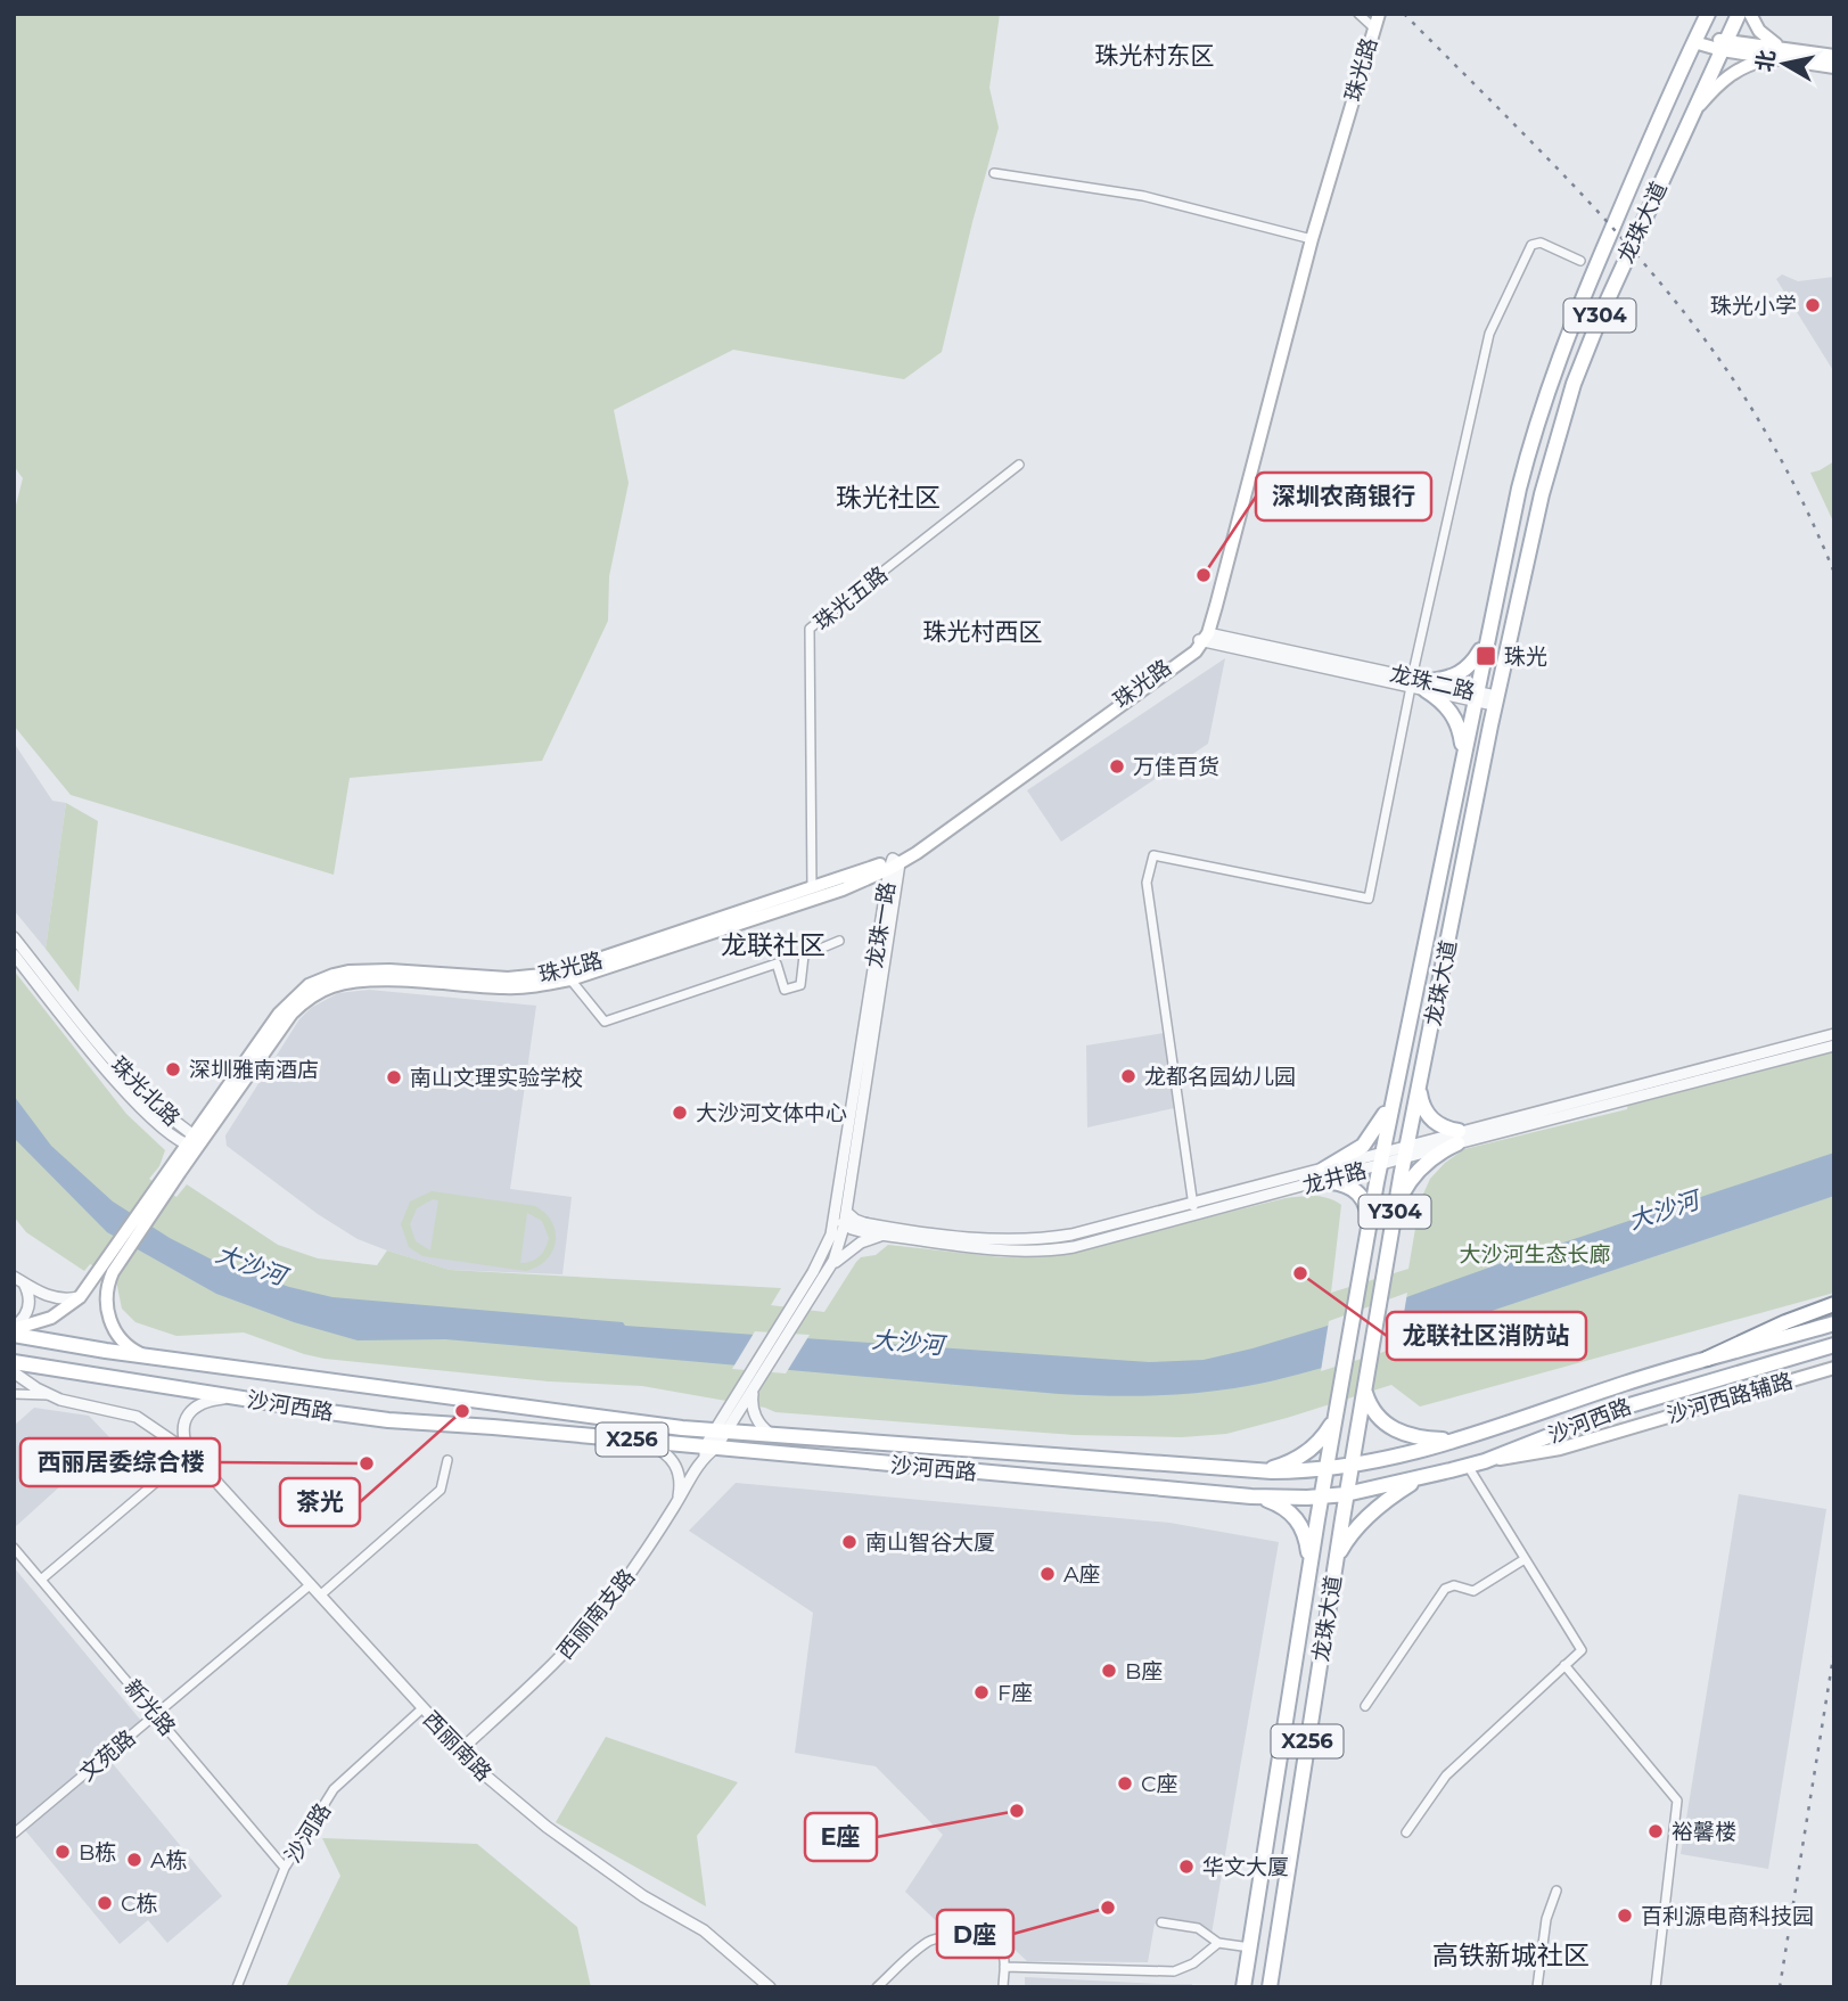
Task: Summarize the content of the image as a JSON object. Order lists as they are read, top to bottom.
{
  "streets": {
    "main road": [
      "珠光路",
      "龙珠大道",
      "Y304",
      "沙河西路辅路",
      "沙河西路",
      "X256"
    ],
    "street": [
      "珠光五路",
      "龙珠二路",
      "龙珠一路",
      "珠光北路",
      "龙井路",
      "西丽南支路",
      "新光路",
      "西丽南路",
      "文苑路",
      "沙河路"
    ]
  },
  "crossings": [
    ["珠光路", "珠光五路"],
    ["珠光路", "龙珠二路"],
    ["珠光路", "龙珠一路"],
    ["珠光路", "珠光北路"],
    ["珠光路", "沙河西路"],
    ["龙珠大道", "龙珠二路"],
    ["龙珠大道", "龙井路"],
    ["龙珠大道", "沙河西路"],
    ["龙珠大道", "X256"],
    ["龙珠一路", "龙井路"],
    ["龙珠一路", "沙河西路"],
    ["龙珠一路", "西丽南支路"],
    ["沙河西路辅路", "沙河西路"],
    ["沙河西路", "X256"],
    ["沙河西路", "西丽南支路"],
    ["西丽南支路", "西丽南路"],
    ["新光路", "文苑路"],
    ["新光路", "沙河路"],
    ["西丽南路", "文苑路"],
    ["西丽南路", "沙河路"]
  ],
  "districts": [
    "珠光村东区",
    "珠光社区",
    "珠光村西区",
    "龙联社区",
    "高铁新城社区"
  ],
  "water": ["大沙河"],
  "parks": ["大沙河生态长廊"],
  "places": {
    "other": [
      "珠光小学",
      "深圳农商银行",
      "万佳百货",
      "深圳雅南酒店",
      "龙都名园幼儿园",
      "南山文理实验学校",
      "大沙河文体中心",
      "龙联社区消防站",
      "茶光",
      "西丽居委综合楼",
      "南山智谷大厦",
      "A座",
      "B座",
      "F座",
      "C座",
      "E座",
      "裕馨楼",
      "B栋",
      "A栋",
      "华文大厦",
      "C栋",
      "D座",
      "百利源电商科技园"
    ],
    "transit": ["珠光"]
  },
  "north": "left"
}
